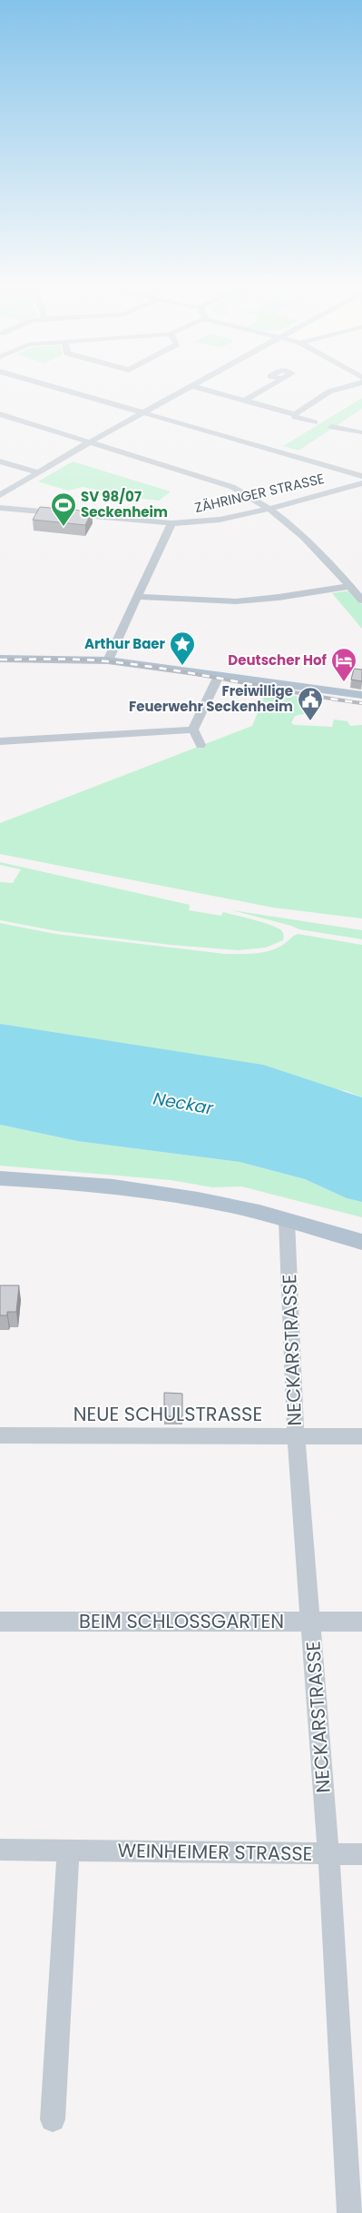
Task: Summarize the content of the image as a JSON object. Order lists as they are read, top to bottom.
{
  "streets": {
    "street": [
      "ZÄHRINGER STRASSE",
      "NECKARSTRASSE",
      "NEUE SCHULSTRASSE",
      "BEIM SCHLOSSGARTEN",
      "WEINHEIMER STRASSE"
    ]
  },
  "crossings": [
    ["NECKARSTRASSE", "NEUE SCHULSTRASSE"],
    ["NECKARSTRASSE", "BEIM SCHLOSSGARTEN"],
    ["NECKARSTRASSE", "WEINHEIMER STRASSE"]
  ],
  "water": ["Neckar"],
  "places": {
    "sports": ["SV 98/07 Seckenheim"],
    "place": ["Arthur Baer"],
    "hotel": ["Deutscher Hof"],
    "public building": ["Freiwillige Feuerwehr Seckenheim"]
  }
}
